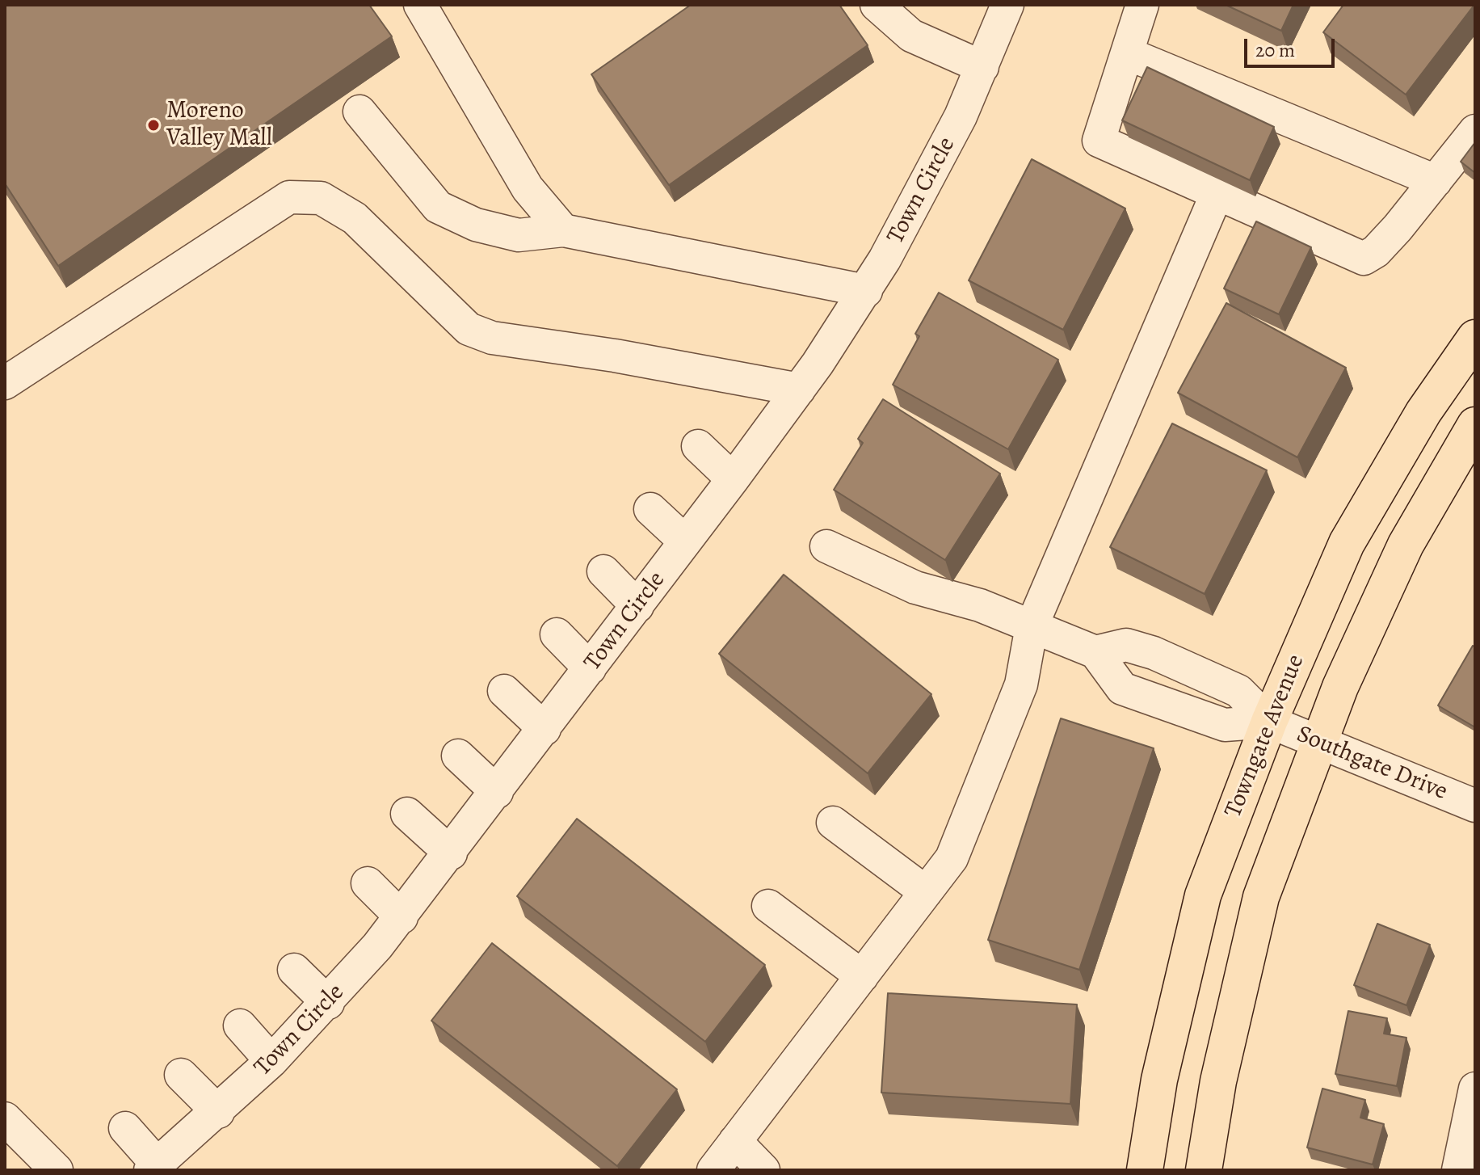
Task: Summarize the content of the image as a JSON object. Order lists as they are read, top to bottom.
{
  "streets": {
    "main road": ["Towngate Avenue"],
    "street": ["Town Circle", "Southgate Drive"]
  },
  "crossings": [
    ["Towngate Avenue", "Southgate Drive"]
  ],
  "places": ["Moreno Valley Mall"],
  "scale_bar": "20 m"
}
